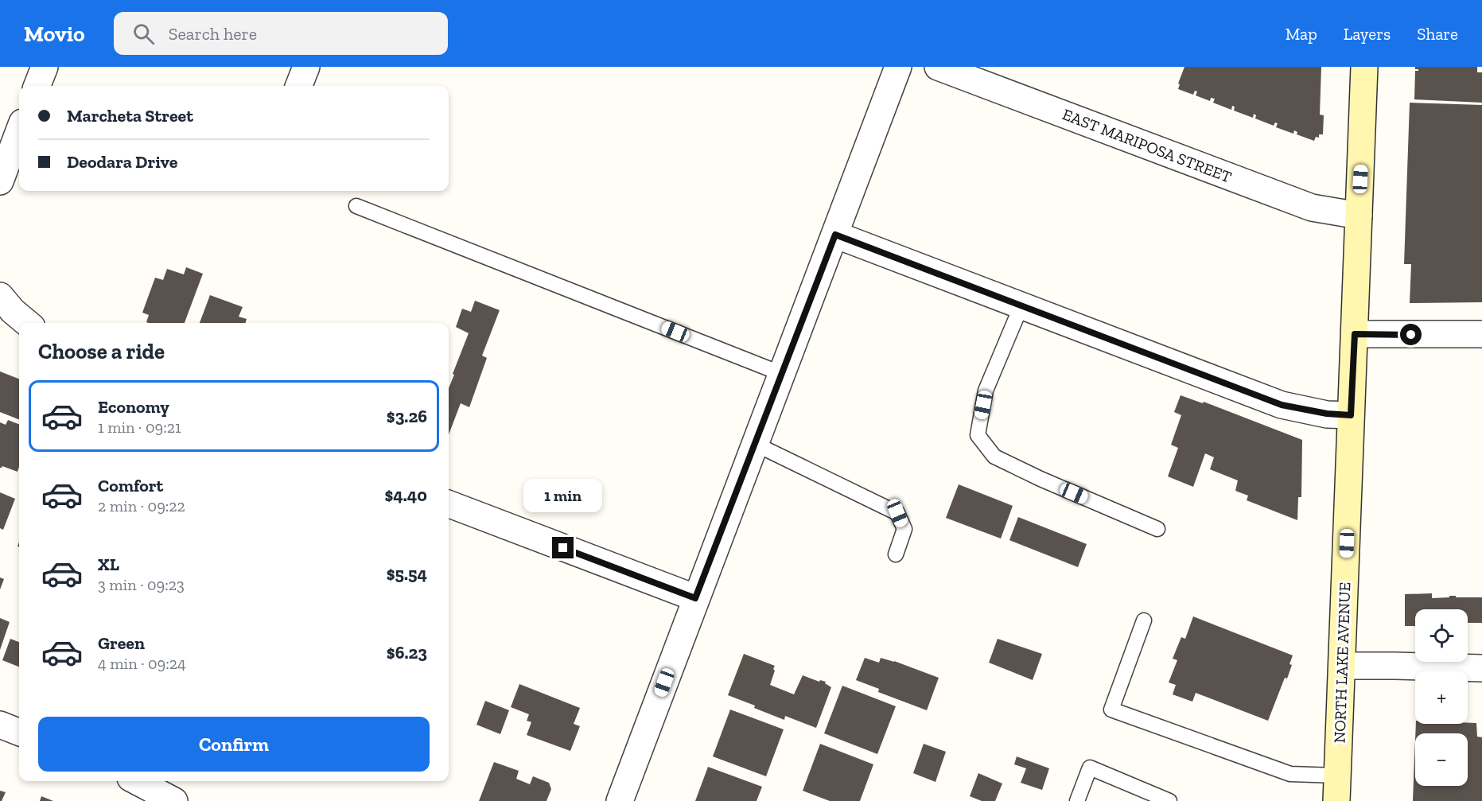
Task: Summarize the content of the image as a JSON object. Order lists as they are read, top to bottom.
{
  "streets": {
    "main road": ["NORTH LAKE AVENUE"],
    "street": ["EAST MARIPOSA STREET"]
  },
  "crossings": [
    ["EAST MARIPOSA STREET", "NORTH LAKE AVENUE"]
  ],
  "page": {
    "header": "Movio",
    "search": "Search here",
    "nav": ["Map", "Layers", "Share"],
    "banner": ["Marcheta Street", "Deodara Drive"],
    "heading": "Choose a ride",
    "list": [
      {
        "name": "Economy",
        "note": "1 min · 09:21",
        "value": "$3.26"
      },
      {
        "name": "Comfort",
        "note": "2 min · 09:22",
        "value": "$4.40"
      },
      {
        "name": "XL",
        "note": "3 min · 09:23",
        "value": "$5.54"
      },
      {
        "name": "Green",
        "note": "4 min · 09:24",
        "value": "$6.23"
      }
    ],
    "bubble": "1 min",
    "map_buttons": ["+", "−"],
    "buttons": "Confirm"
  }
}
